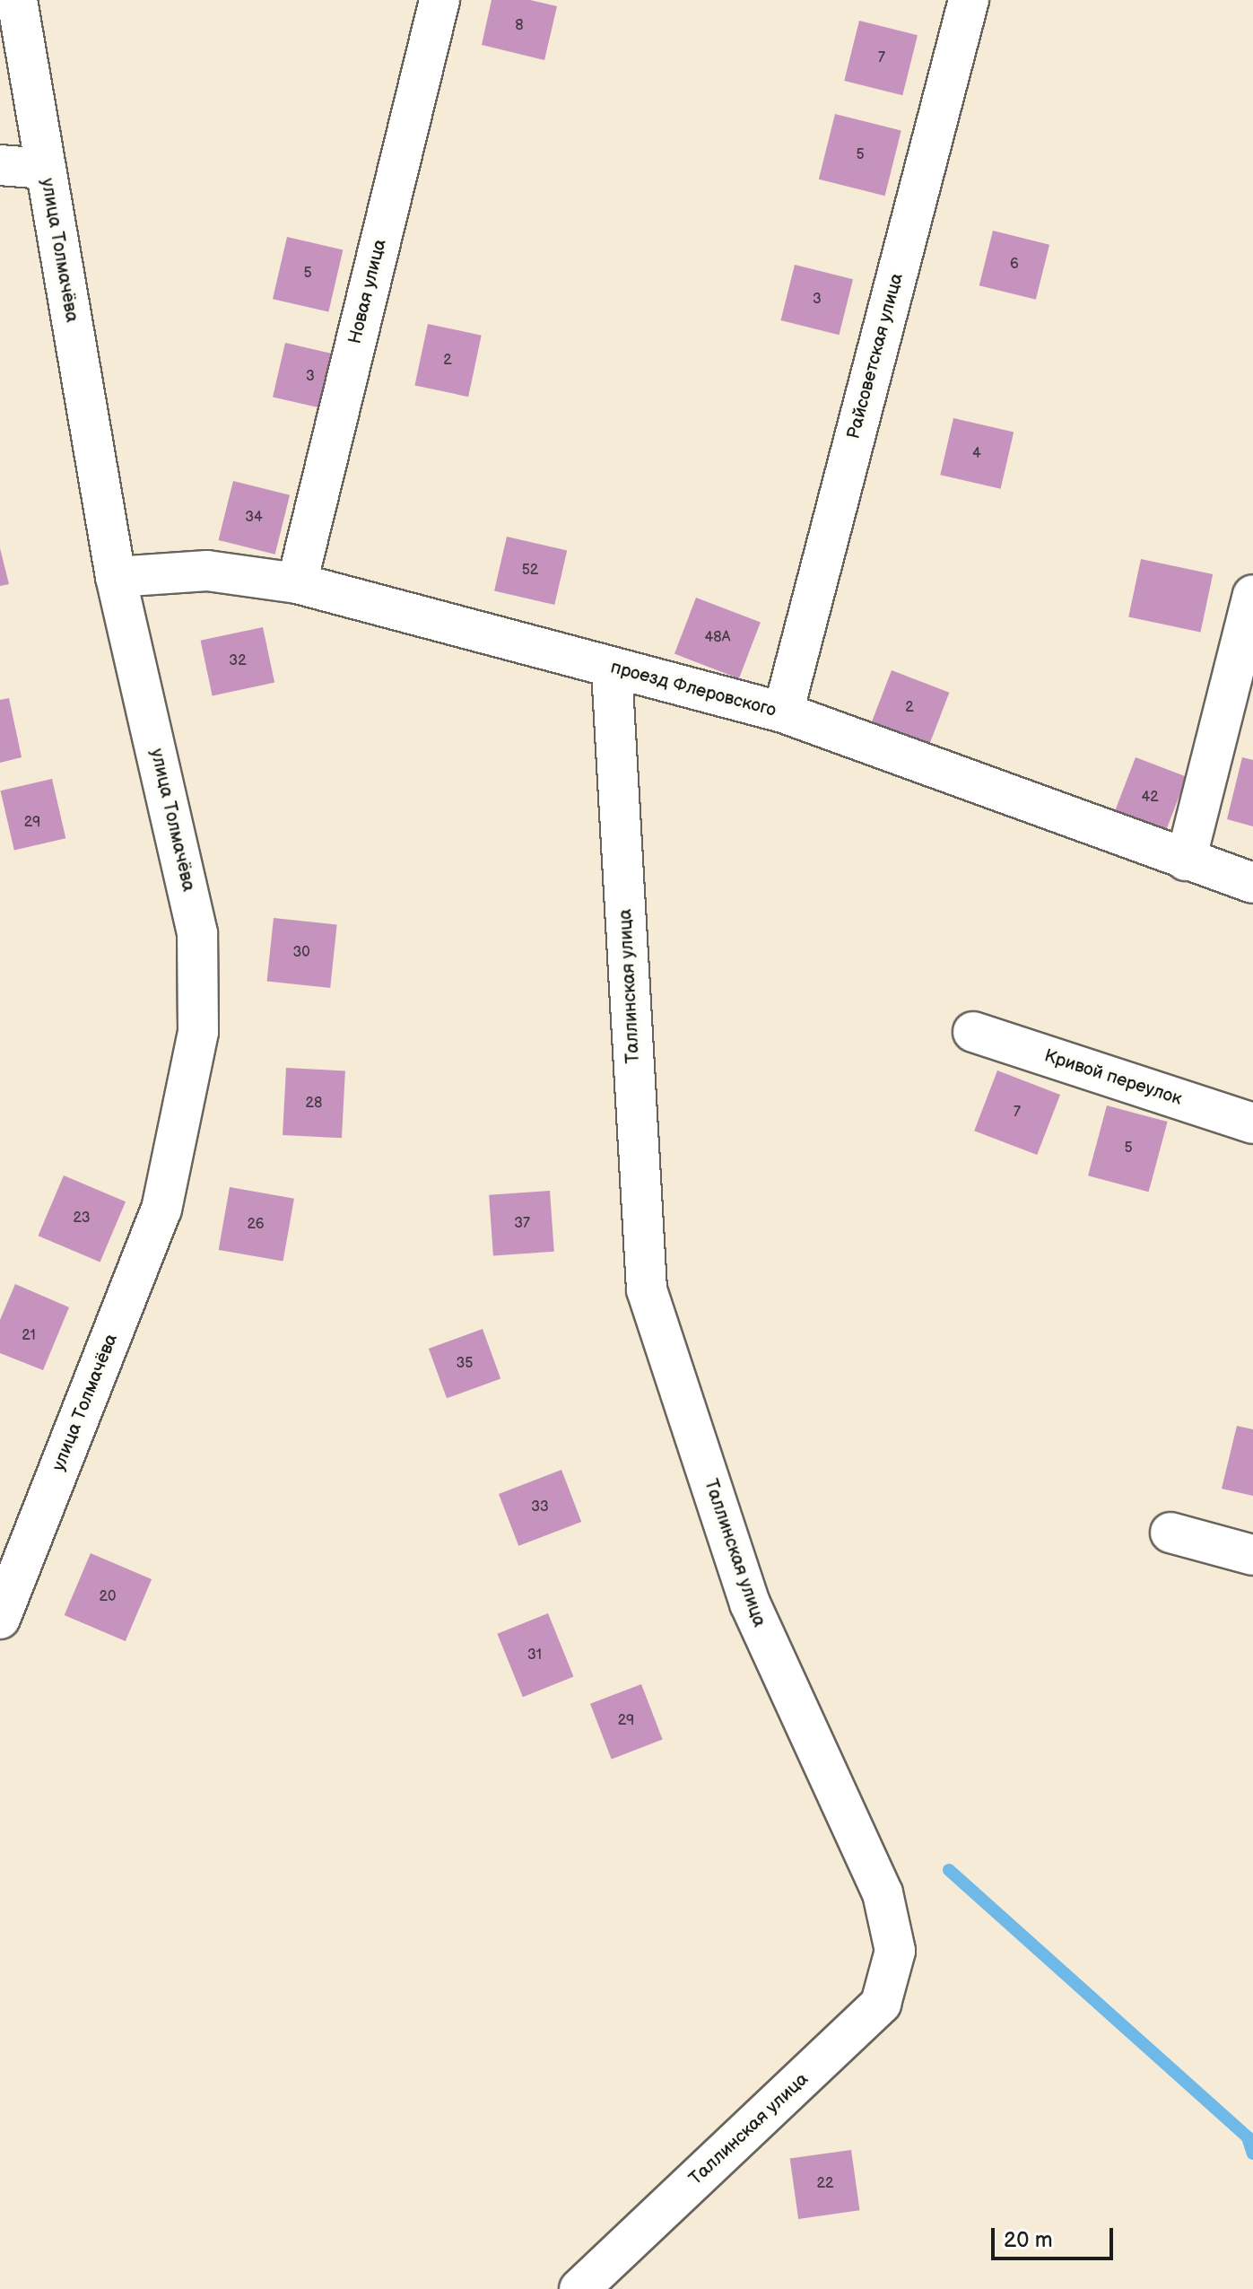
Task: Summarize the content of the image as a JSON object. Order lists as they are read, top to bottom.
{
  "streets": {
    "street": [
      "улица Толмачёва",
      "Новая улица",
      "Райсоветская улица",
      "проезд Флеровского",
      "Таллинская улица",
      "Кривой переулок"
    ]
  },
  "crossings": [
    ["улица Толмачёва", "проезд Флеровского"],
    ["Новая улица", "проезд Флеровского"],
    ["Райсоветская улица", "проезд Флеровского"],
    ["проезд Флеровского", "Таллинская улица"]
  ],
  "house_numbers": [
    "8",
    "7",
    "5",
    "6",
    "5",
    "3",
    "2",
    "3",
    "4",
    "34",
    "52",
    "48А",
    "32",
    "2",
    "42",
    "29",
    "30",
    "28",
    "7",
    "5",
    "23",
    "37",
    "26",
    "21",
    "35",
    "33",
    "20",
    "31",
    "29",
    "22"
  ],
  "scale_bar": "20 m"
}
